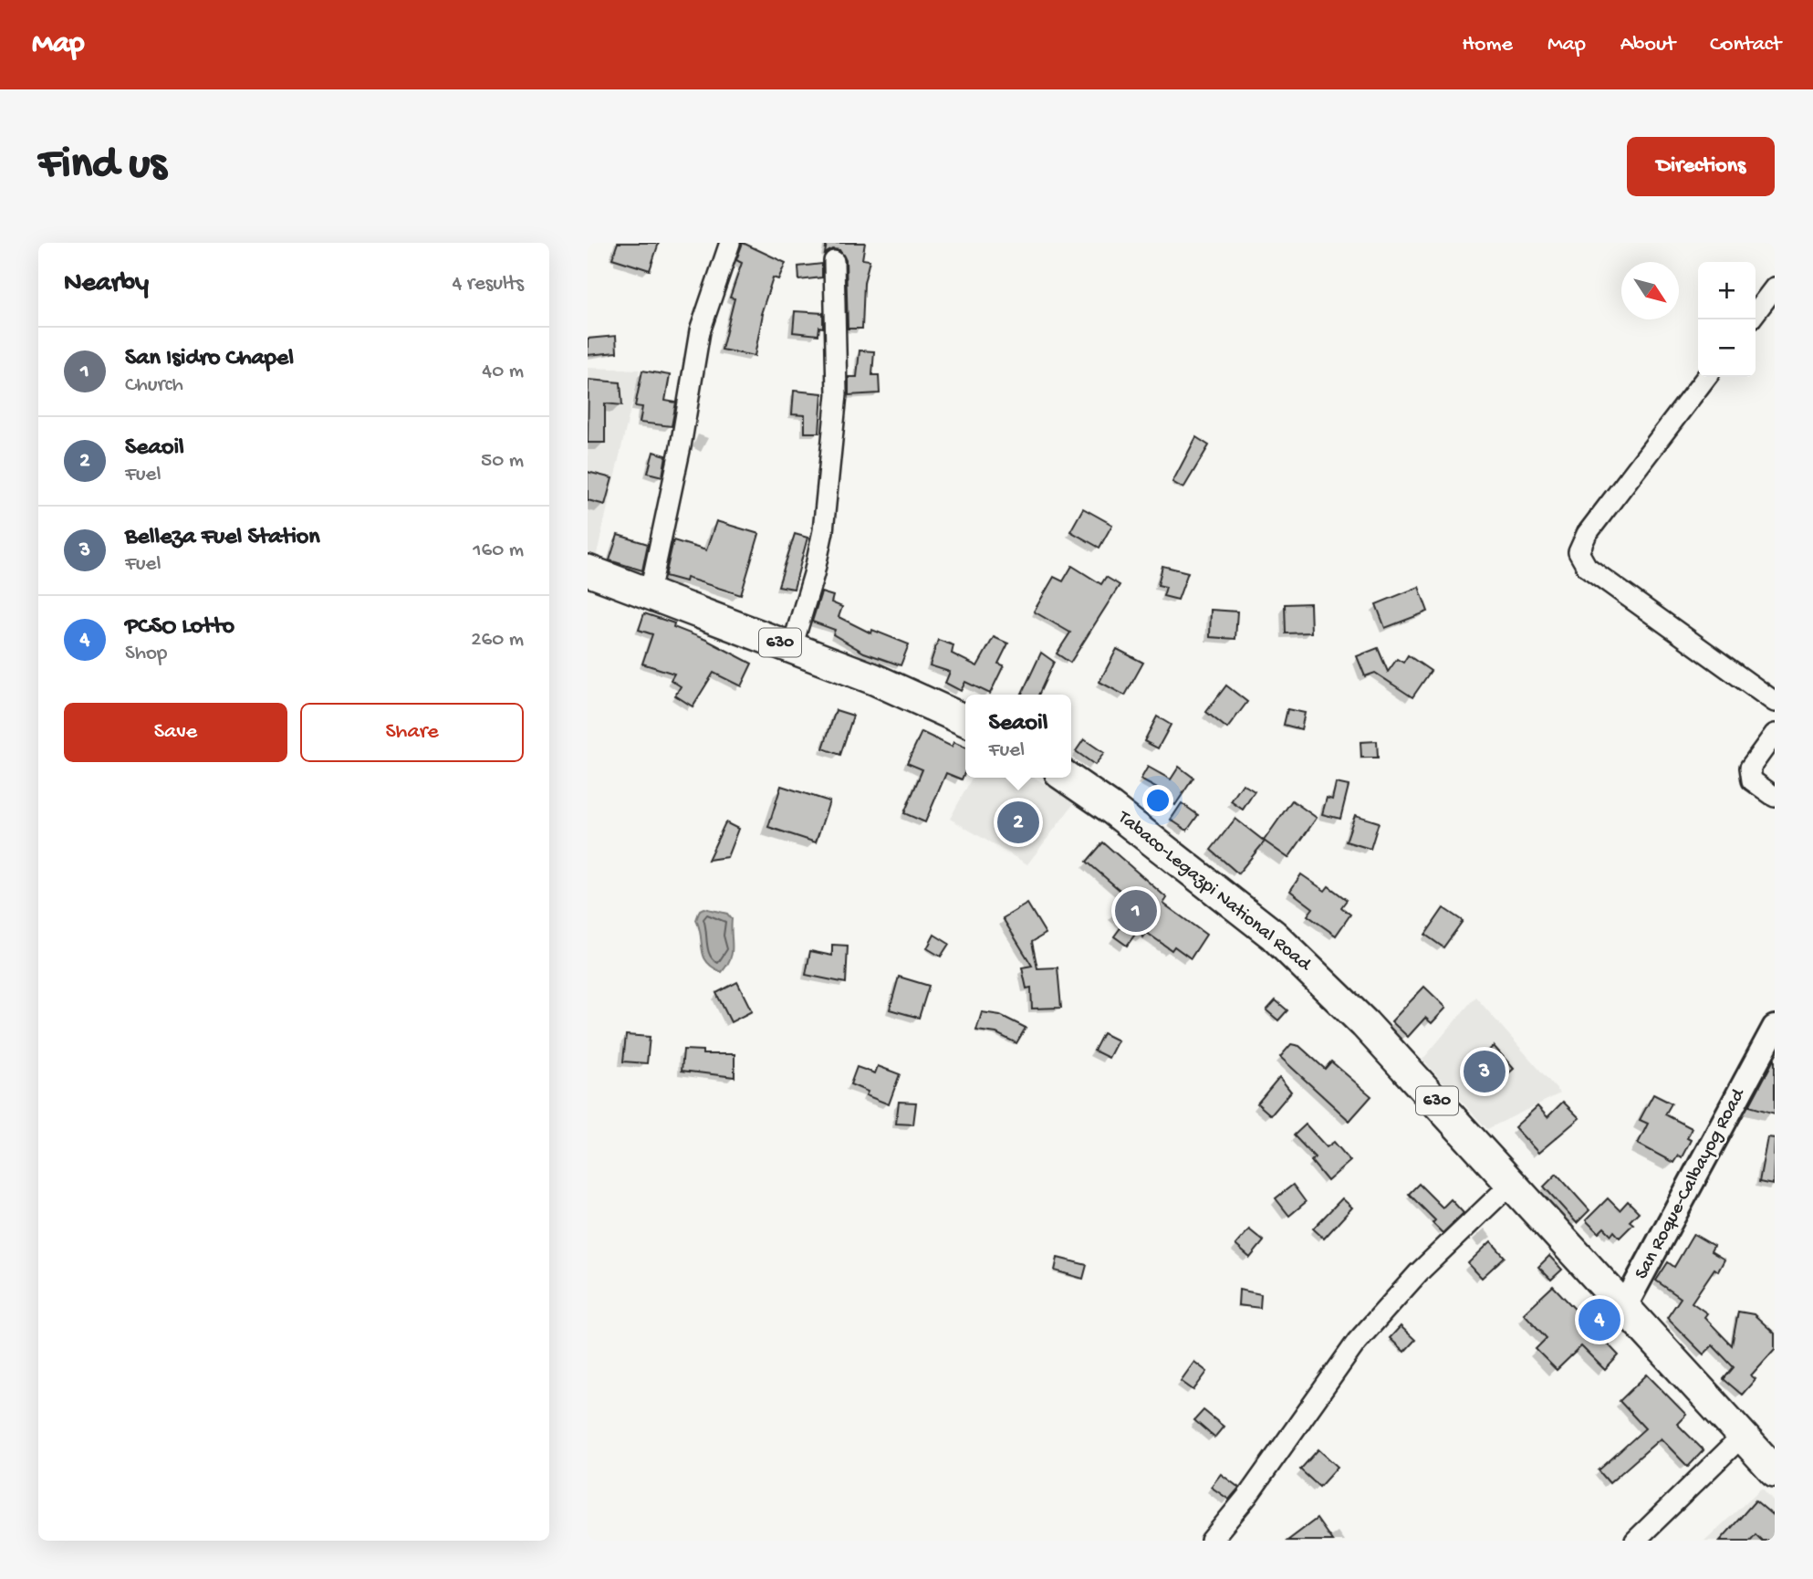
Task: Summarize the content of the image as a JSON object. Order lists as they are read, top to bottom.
{
  "streets": {
    "main road": ["630", "Tabaco-Legazpi National Road"],
    "street": ["San Roque-Calbayog Road"]
  },
  "crossings": [
    ["Tabaco-Legazpi National Road", "San Roque-Calbayog Road"]
  ],
  "north": "bottom right",
  "page": {
    "header": "Map",
    "nav": [
      "Home",
      "Map",
      "About",
      "Contact"
    ],
    "buttons": [
      "Directions",
      ["Save", "Share"]
    ],
    "title": "Find us",
    "heading": ["Nearby", "4 results"],
    "map_buttons": ["+", "−"],
    "list": [
      {
        "mark": "1",
        "name": "San Isidro Chapel",
        "note": "Church",
        "value": "40 m"
      },
      {
        "mark": "2",
        "name": "Seaoil",
        "note": "Fuel",
        "value": "50 m"
      },
      {
        "mark": "3",
        "name": "Belleza Fuel Station",
        "note": "Fuel",
        "value": "160 m"
      },
      {
        "mark": "4",
        "name": "PCSO Lotto",
        "note": "Shop",
        "value": "260 m"
      }
    ],
    "popup": ["Seaoil", "Fuel"],
    "pins": [
      "2",
      "1",
      "3",
      "4"
    ]
  }
}
